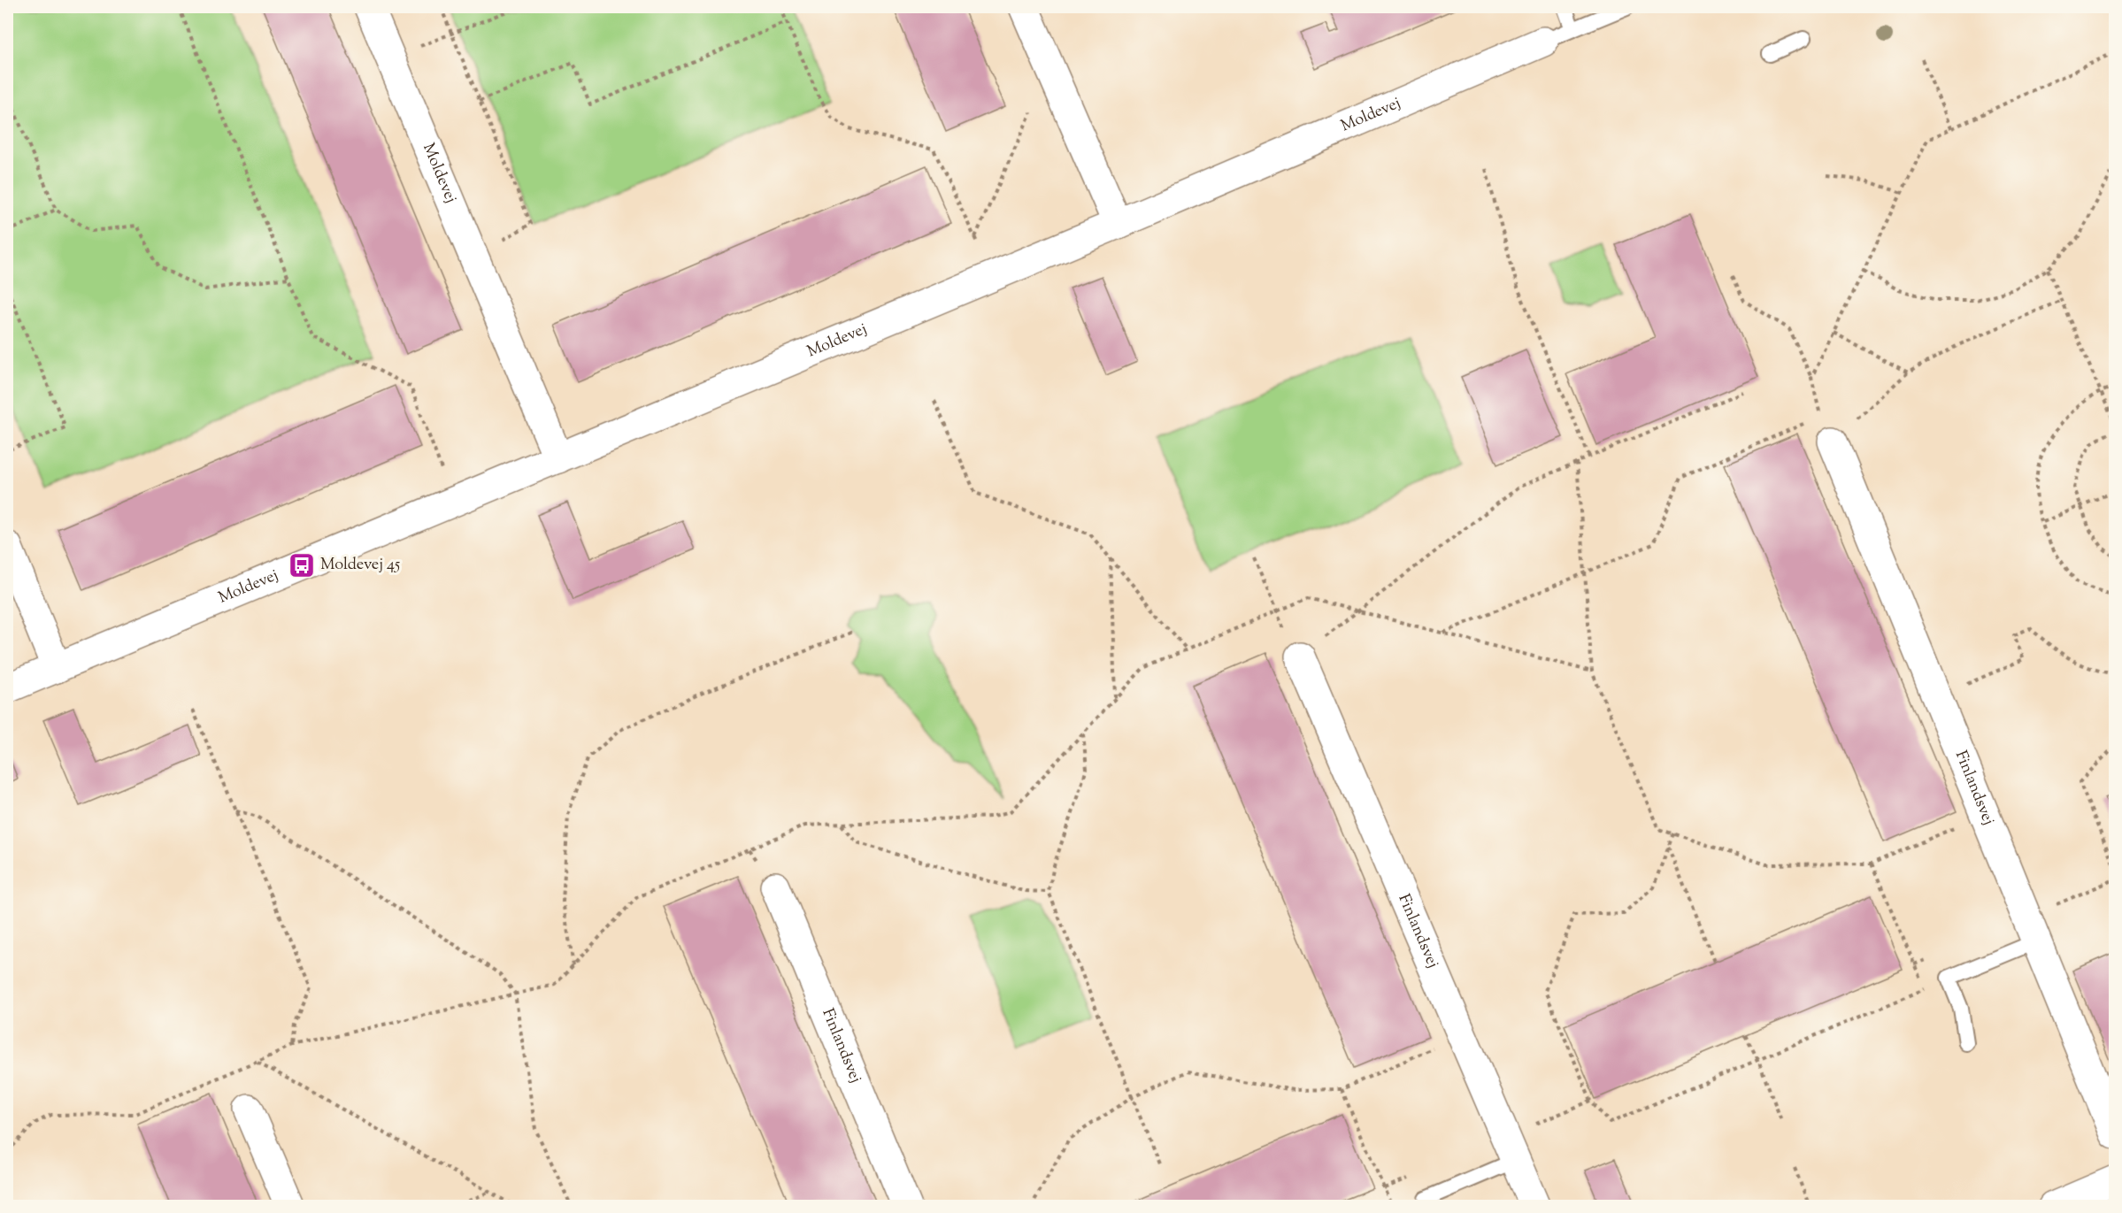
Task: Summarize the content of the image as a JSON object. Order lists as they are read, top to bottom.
{
  "streets": {
    "street": ["Moldevej", "Finlandsvej"]
  },
  "places": {
    "bus stop": ["Moldevej 45"]
  }
}
